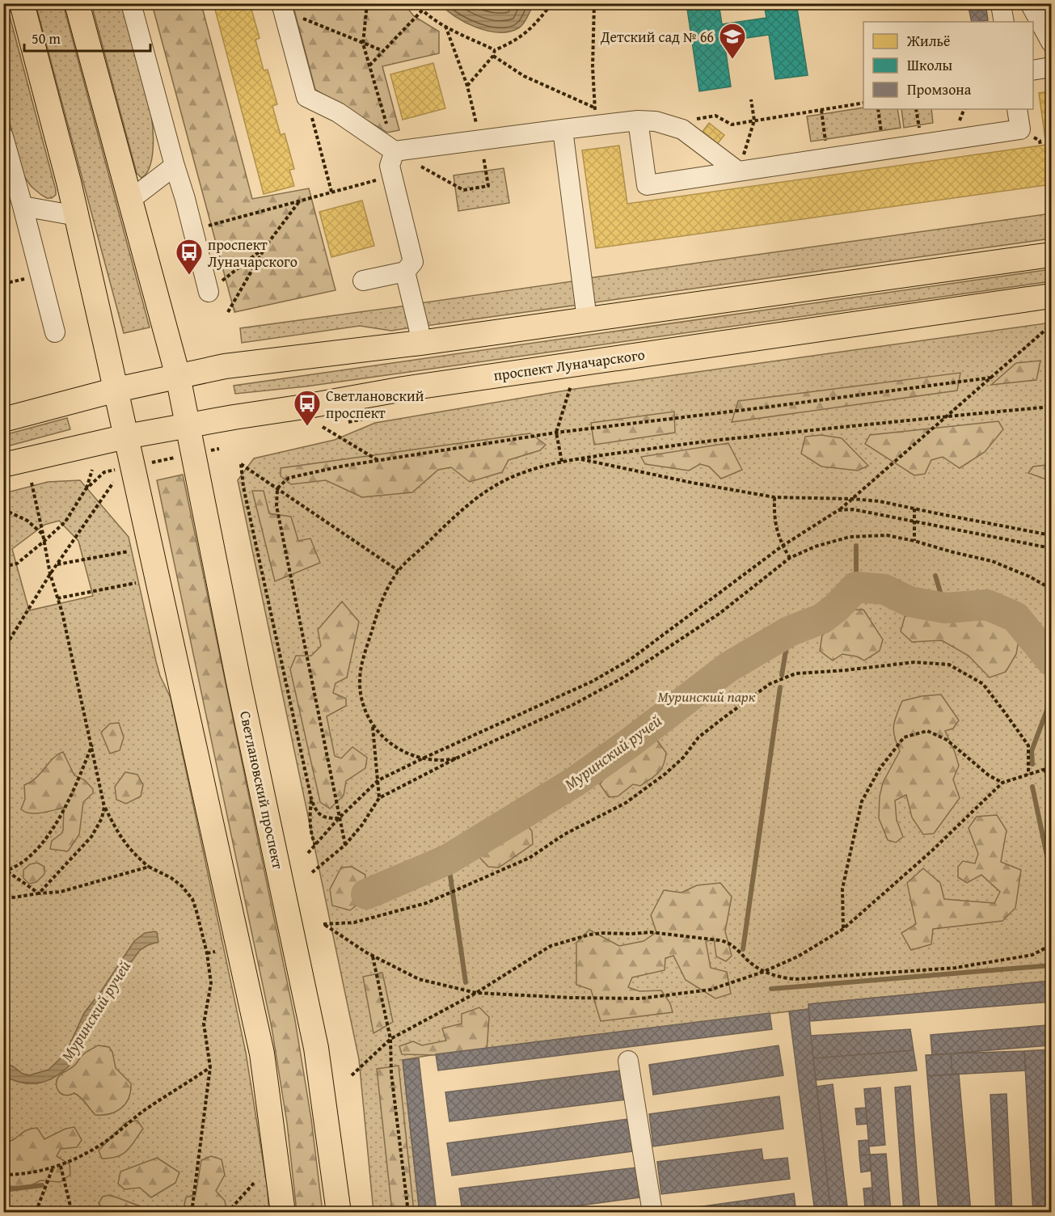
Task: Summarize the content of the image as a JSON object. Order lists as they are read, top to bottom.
{
  "streets": {
    "main road": ["проспект Луначарского", "Светлановский проспект"]
  },
  "crossings": [
    ["проспект Луначарского", "Светлановский проспект"]
  ],
  "water": ["Муринский ручей"],
  "parks": ["Муринский парк"],
  "places": {
    "school or university": ["Детский сад № 66"],
    "bus stop": ["проспект Луначарского", "Светлановский проспект"]
  },
  "legend": ["Жильё", "Школы", "Промзона"],
  "scale_bar": "50 m"
}
